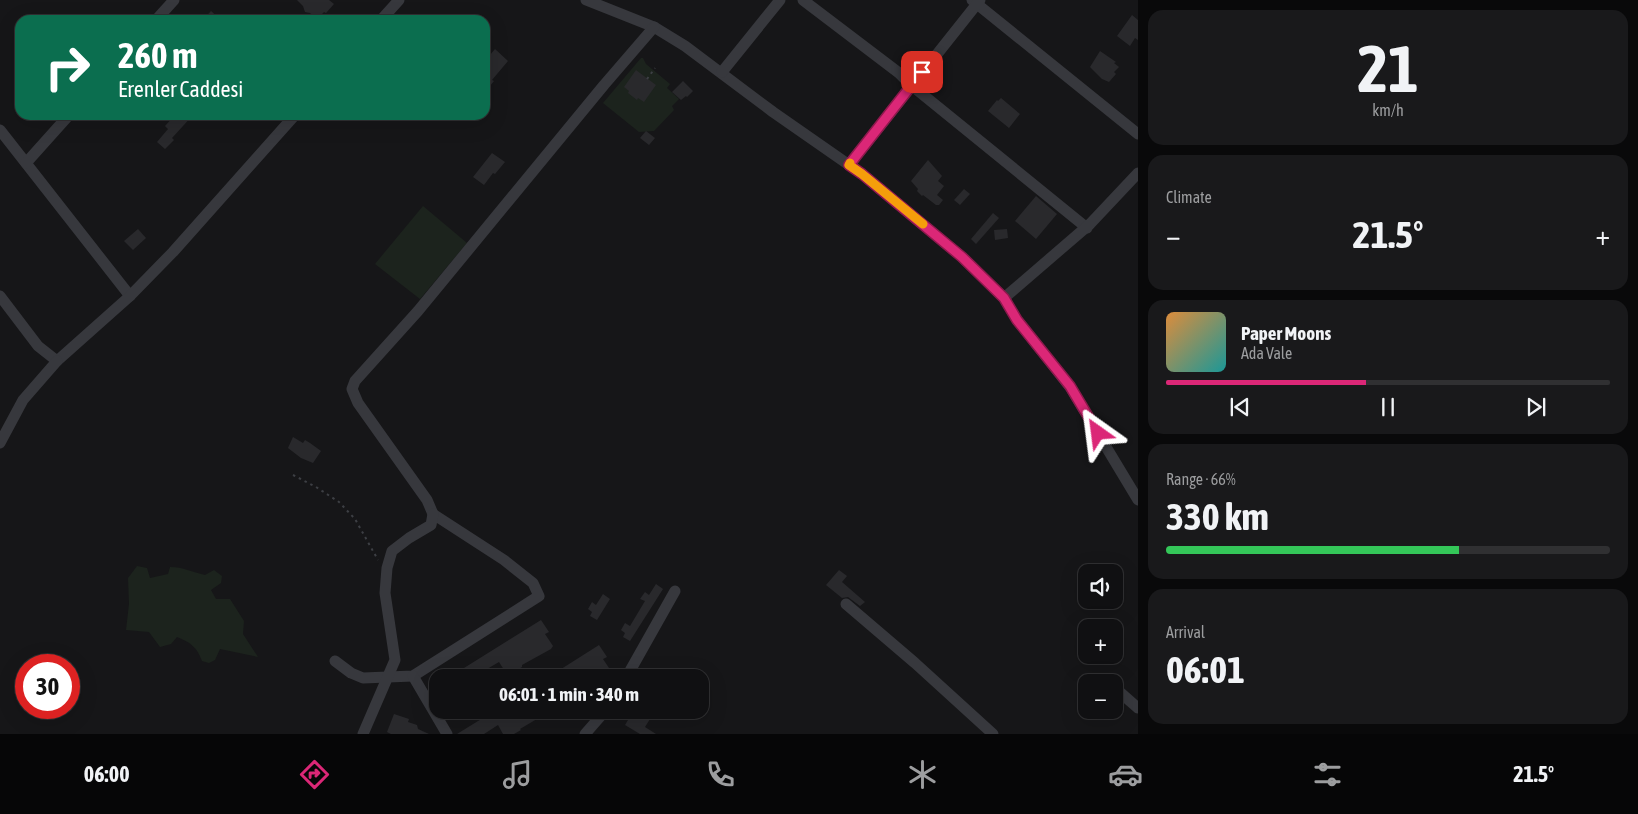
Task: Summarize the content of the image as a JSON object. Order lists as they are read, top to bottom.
{
  "page": {
    "tile": [
      ["21", "km/h"],
      "Climate",
      ["Range · 66%", "330 km"],
      ["Arrival", "06:01"]
    ],
    "turn": ["260 m", "Erenler Caddesi"],
    "heat": ["−", "21.5°", "+"],
    "song": ["Paper Moons", "Ada Vale"],
    "map_buttons": ["+", "−"],
    "limit": "30",
    "trip": "06:01 · 1 min · 340 m",
    "tabs": ["06:00", "21.5°"]
  }
}
